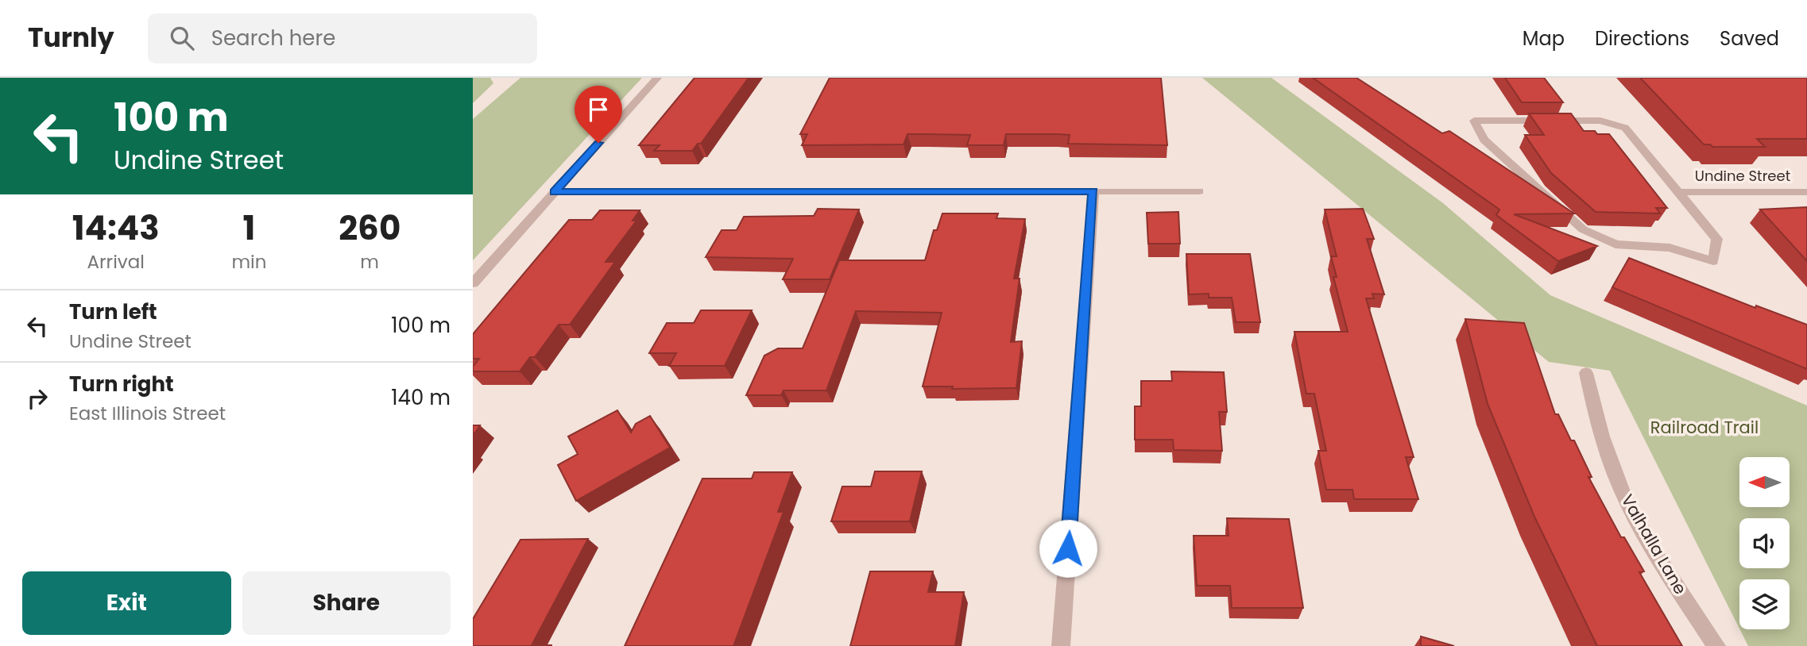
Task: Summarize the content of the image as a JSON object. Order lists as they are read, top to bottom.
{
  "streets": {
    "street": ["Undine Street", "Valhalla Lane"]
  },
  "parks": ["Railroad Trail"],
  "north": "left",
  "page": {
    "header": "Turnly",
    "search": "Search here",
    "nav": ["Map", "Directions", "Saved"],
    "turn": ["100 m", "Undine Street"],
    "eta": [
      "14:43",
      "Arrival",
      "1",
      "min",
      "260",
      "m"
    ],
    "list": [
      {
        "name": "Turn left",
        "note": "Undine Street",
        "value": "100 m"
      },
      {
        "name": "Turn right",
        "note": "East Illinois Street",
        "value": "140 m"
      }
    ],
    "buttons": ["Exit", "Share"]
  }
}
